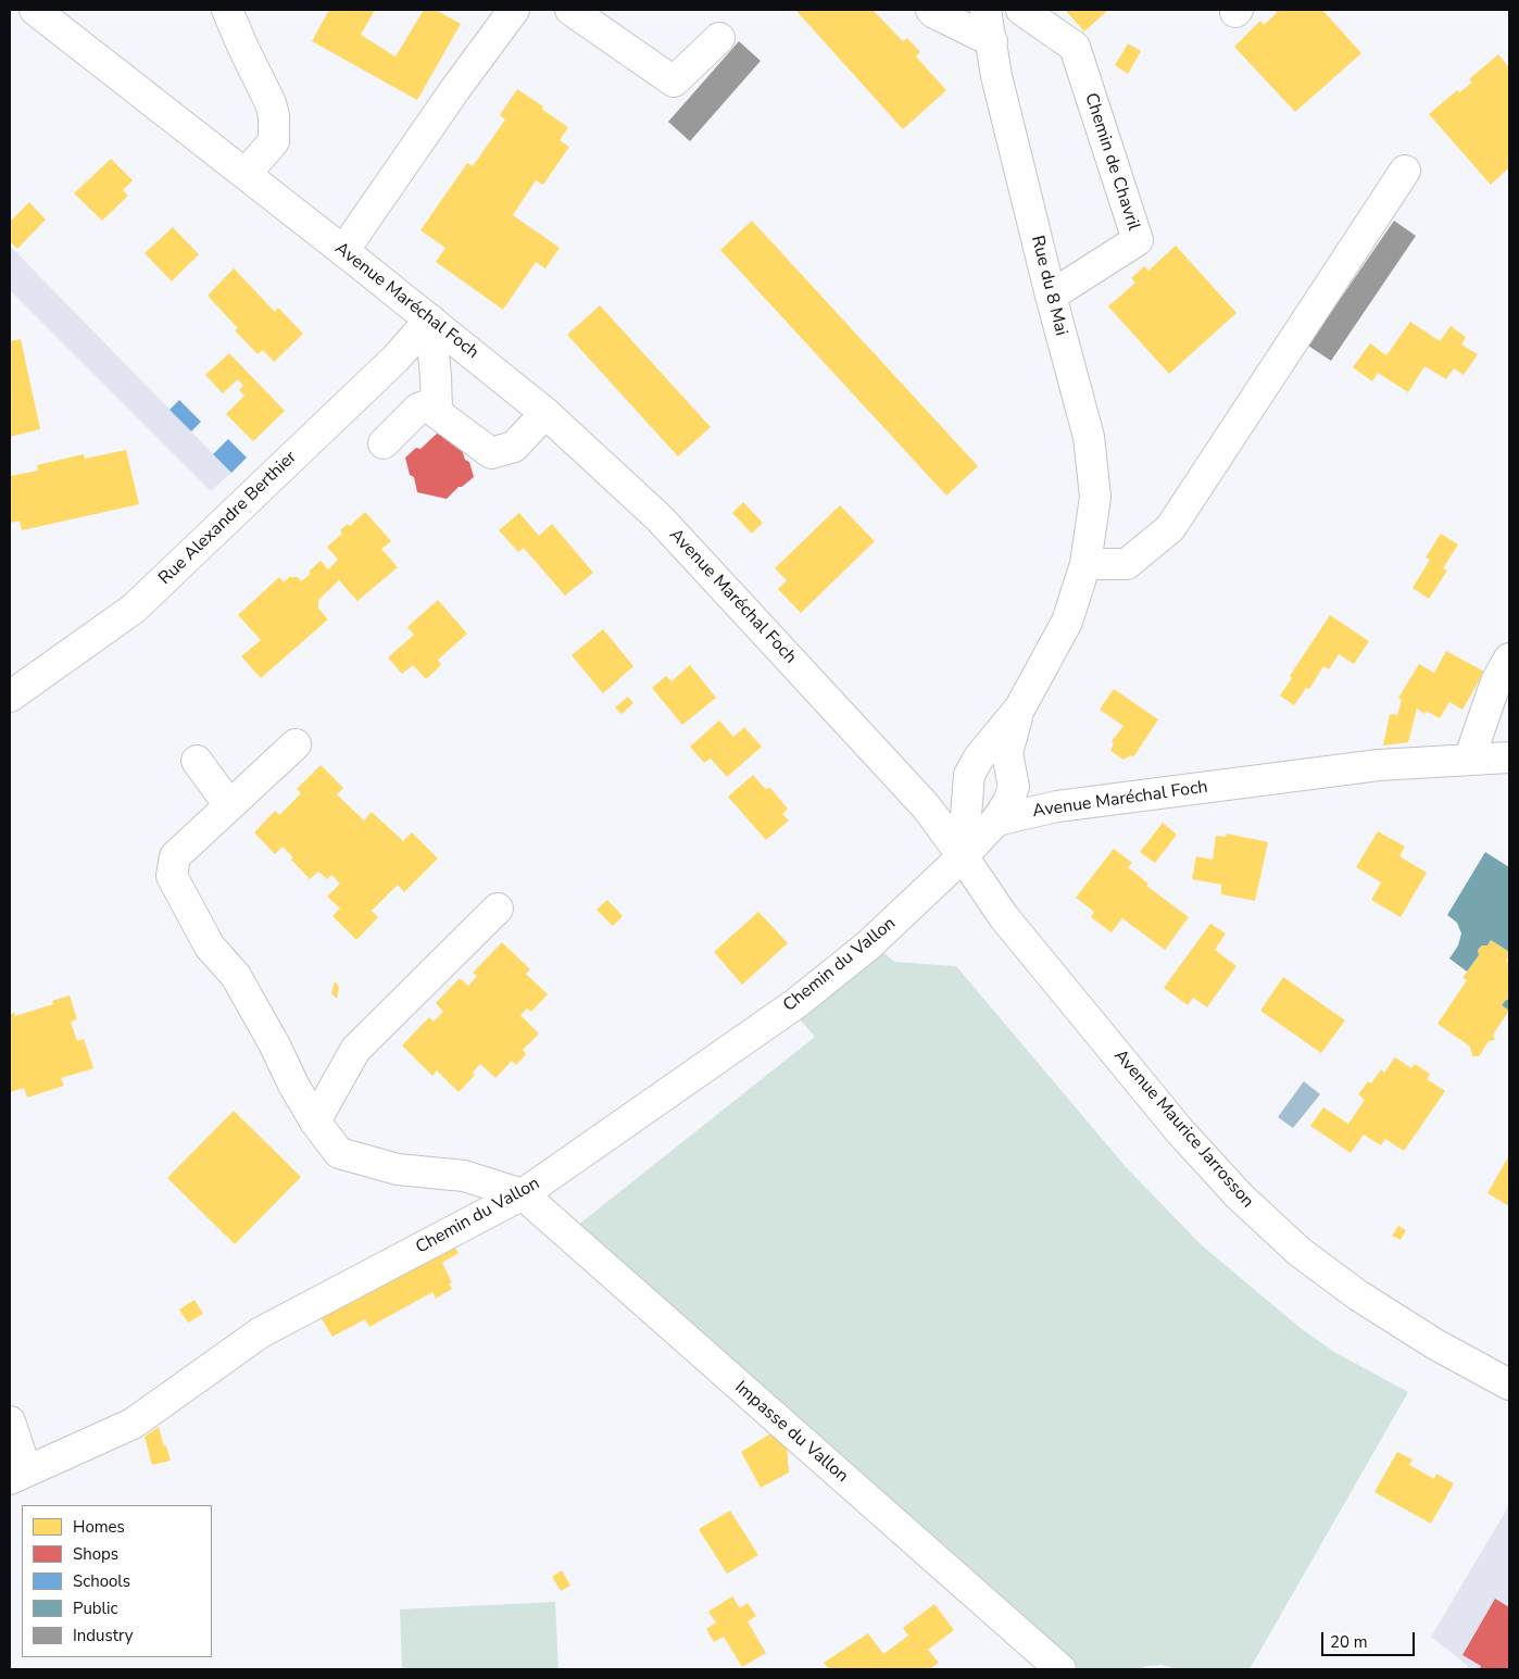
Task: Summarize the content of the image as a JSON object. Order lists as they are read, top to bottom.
{
  "streets": {
    "street": [
      "Chemin de Chavril",
      "Rue du 8 Mai",
      "Avenue Maréchal Foch",
      "Rue Alexandre Berthier",
      "Chemin du Vallon",
      "Avenue Maurice Jarrosson",
      "Impasse du Vallon"
    ]
  },
  "crossings": [
    ["Chemin de Chavril", "Rue du 8 Mai"],
    ["Rue du 8 Mai", "Avenue Maréchal Foch"],
    ["Rue du 8 Mai", "Chemin du Vallon"],
    ["Rue du 8 Mai", "Avenue Maurice Jarrosson"],
    ["Avenue Maréchal Foch", "Rue Alexandre Berthier"],
    ["Avenue Maréchal Foch", "Chemin du Vallon"],
    ["Avenue Maréchal Foch", "Avenue Maurice Jarrosson"],
    ["Chemin du Vallon", "Avenue Maurice Jarrosson"],
    ["Chemin du Vallon", "Impasse du Vallon"]
  ],
  "legend": [
    "Homes",
    "Shops",
    "Schools",
    "Public",
    "Industry"
  ],
  "scale_bar": "20 m"
}
